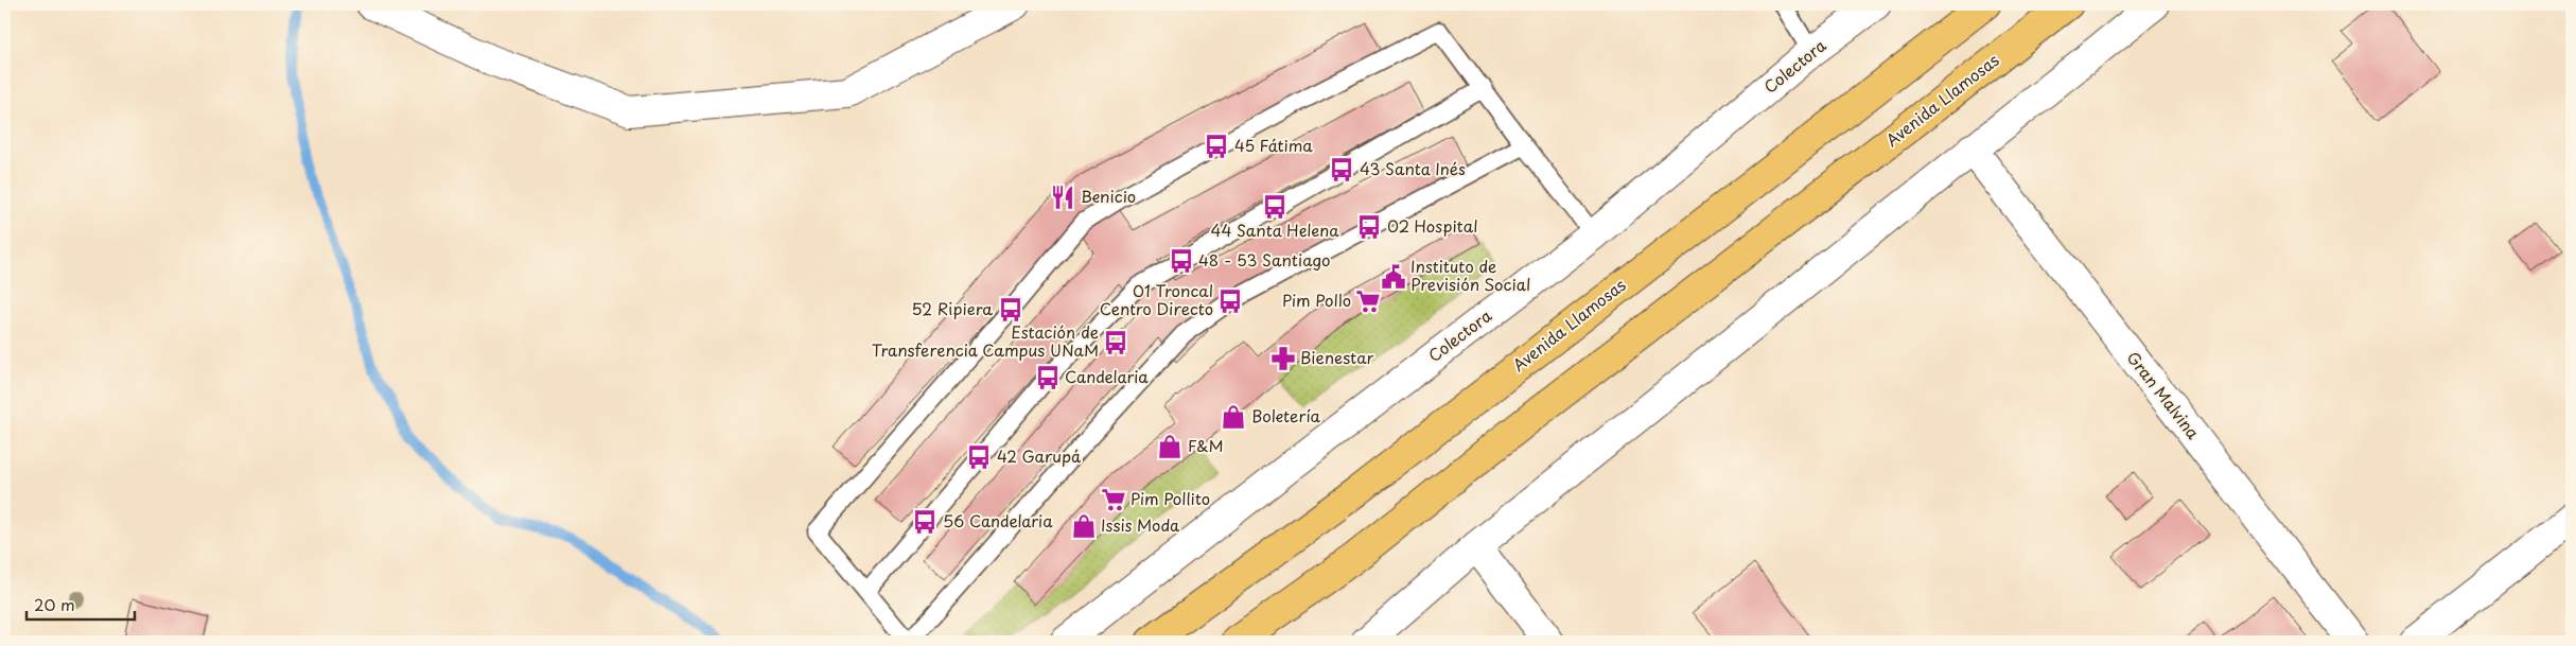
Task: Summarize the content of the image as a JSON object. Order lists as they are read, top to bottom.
{
  "streets": {
    "highway": ["Avenida Llamosas"],
    "street": ["Colectora", "Gran Malvina"]
  },
  "places": {
    "bus stop": [
      "45 Fátima",
      "43 Santa Inés",
      "44 Santa Helena",
      "02 Hospital",
      "48 - 53 Santiago",
      "01 Troncal Centro Directo",
      "52 Ripiera",
      "Estación de Transferencia Campus UNaM",
      "Candelaria",
      "42 Garupá",
      "56 Candelaria"
    ],
    "restaurant": ["Benicio"],
    "public building": ["Instituto de Previsión Social"],
    "supermarket": ["Pim Pollo", "Pim Pollito"],
    "pharmacy": ["Bienestar"],
    "shop": ["Boletería", "F&M", "Issis Moda"]
  },
  "scale_bar": "20 m"
}
